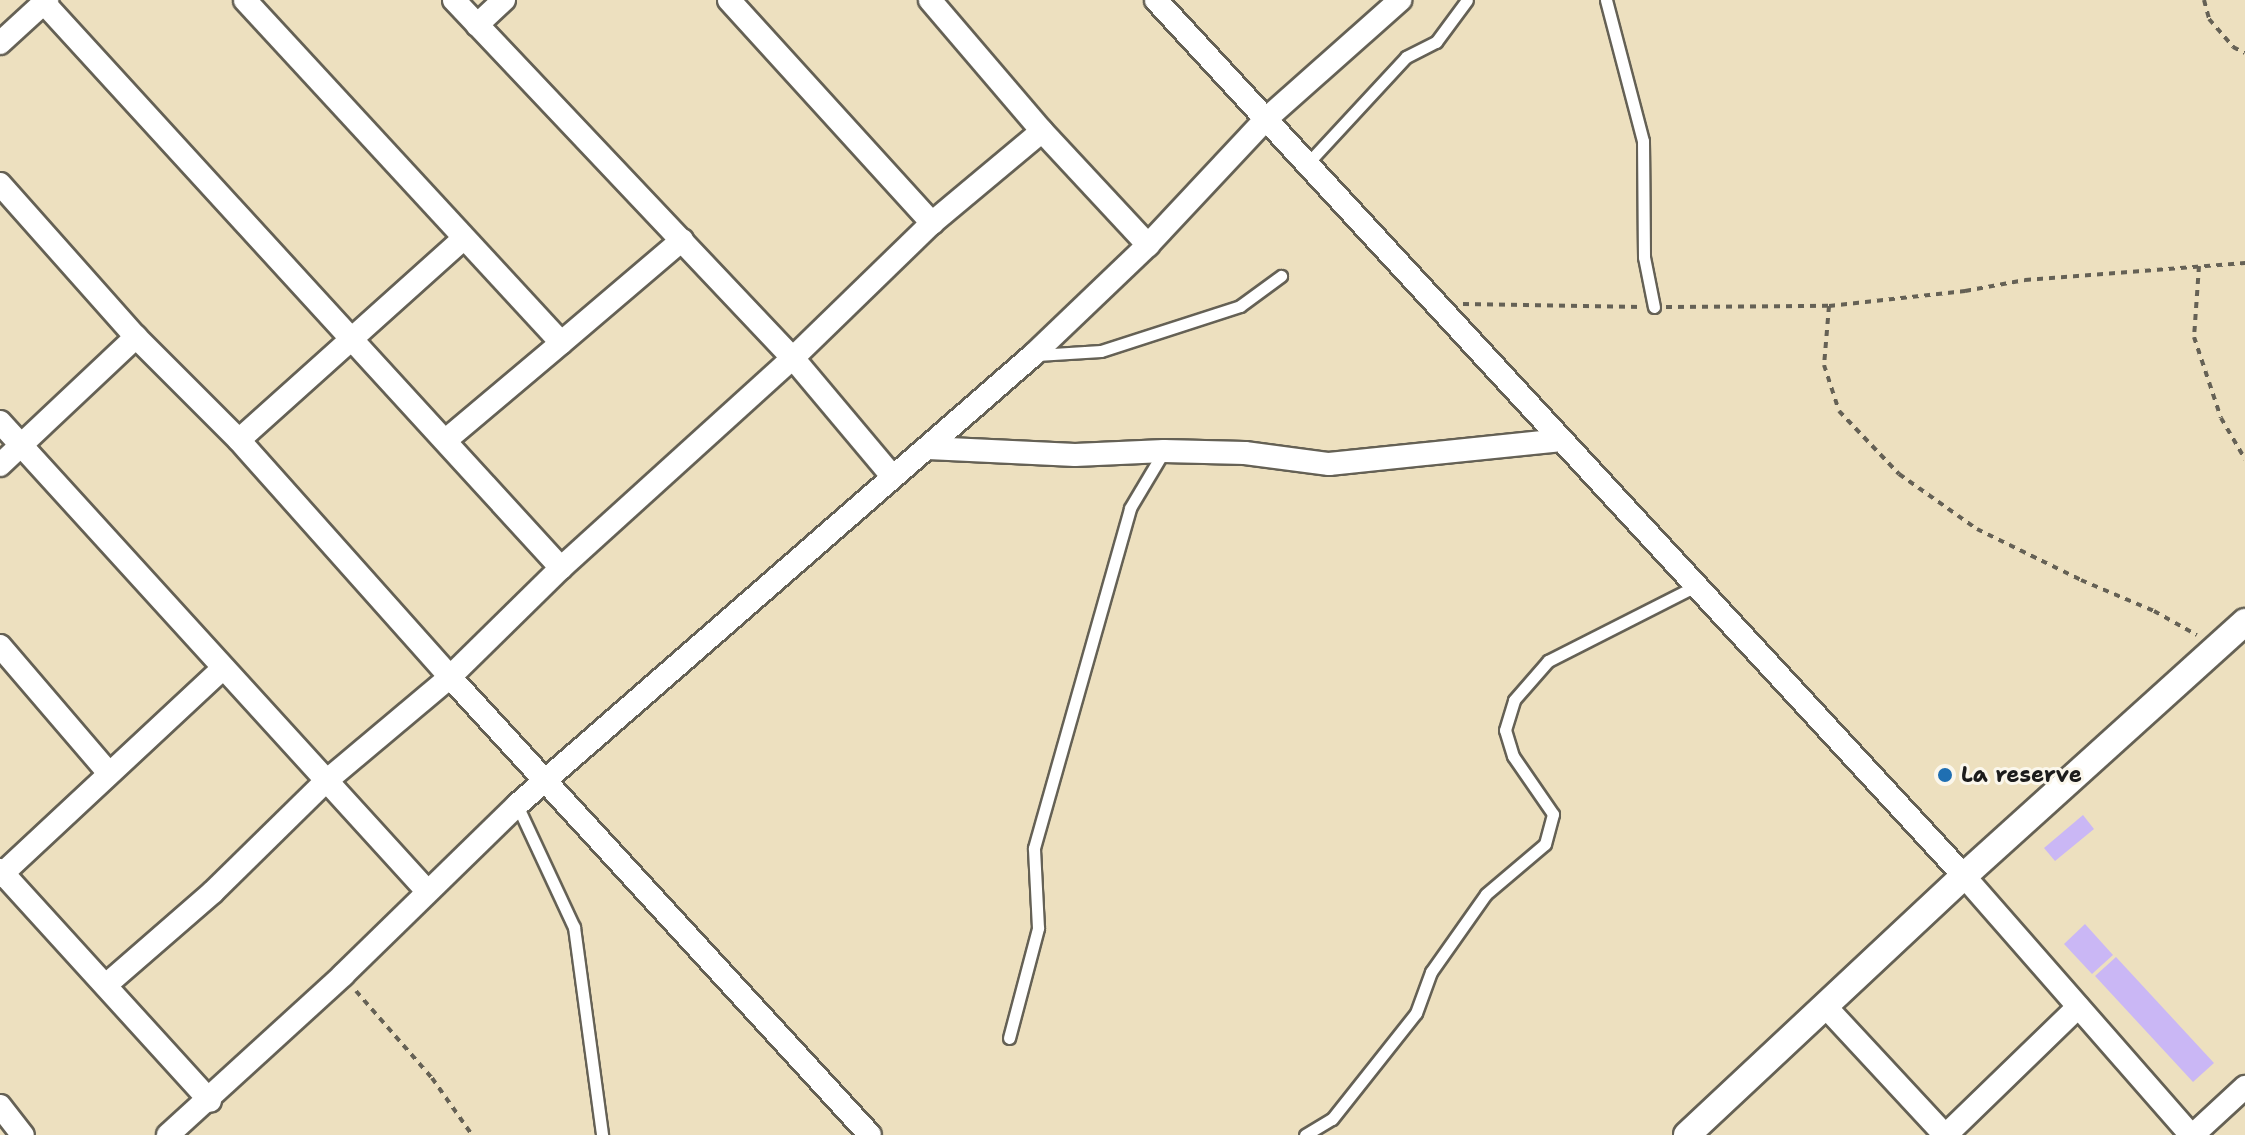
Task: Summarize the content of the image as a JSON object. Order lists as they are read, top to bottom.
{
  "places": ["La reserve"]
}
